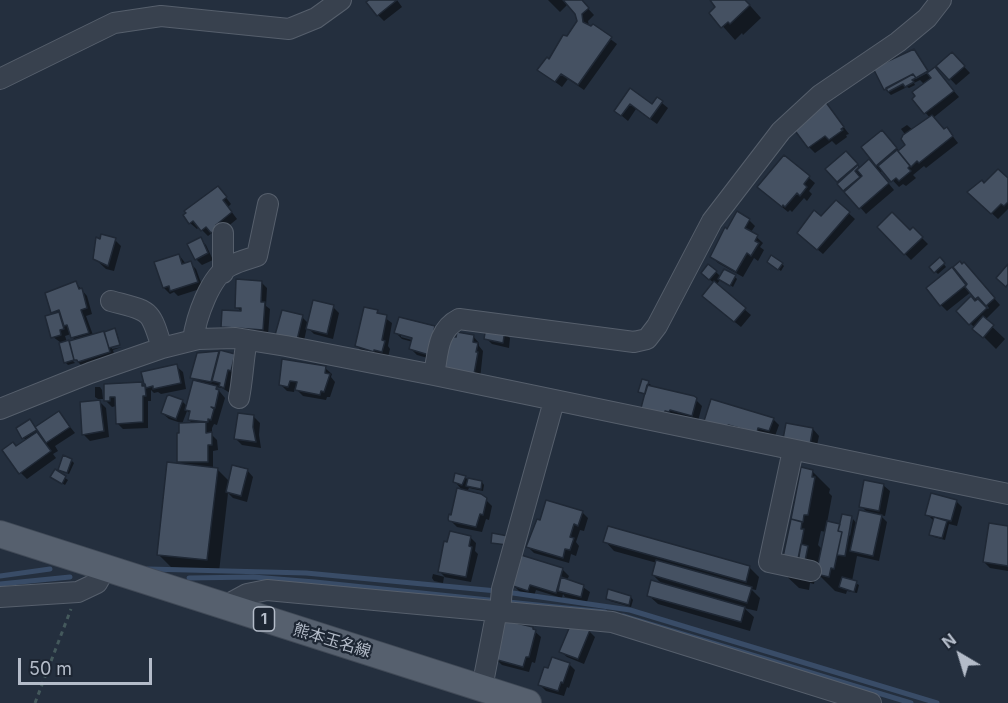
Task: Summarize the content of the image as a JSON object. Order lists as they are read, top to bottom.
{
  "streets": {
    "main road": ["1", "熊本玉名線"]
  },
  "scale_bar": "50 m",
  "north": "top left"
}
